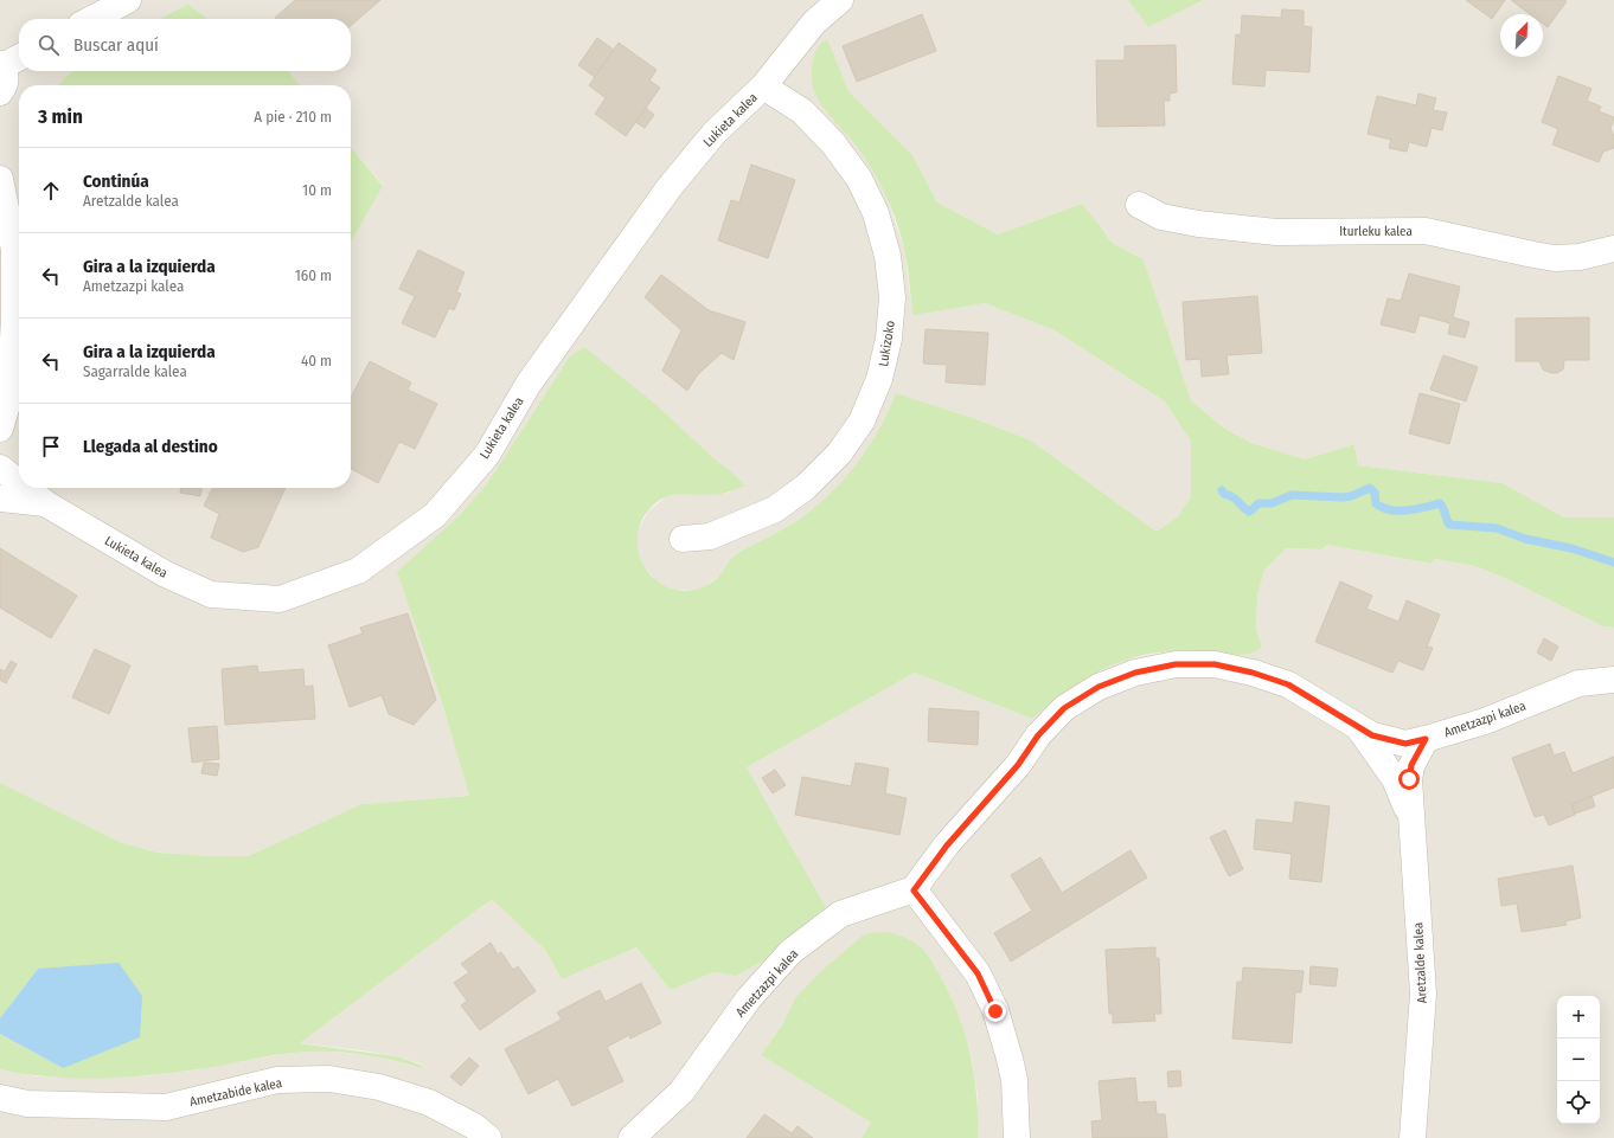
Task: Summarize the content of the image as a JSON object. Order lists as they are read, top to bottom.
{
  "streets": {
    "street": [
      "Lukieta kalea",
      "Iturleku kalea",
      "Lukizoko",
      "Ametzazpi kalea",
      "Aretzalde kalea",
      "Ametzabide kalea"
    ]
  },
  "crossings": [
    ["Lukieta kalea", "Lukizoko"],
    ["Ametzazpi kalea", "Aretzalde kalea"]
  ],
  "north": "top right",
  "page": {
    "search": "Buscar aquí",
    "heading": ["3 min", "A pie · 210 m"],
    "list": [
      ["Continúa", "Aretzalde kalea", "10 m"],
      ["Gira a la izquierda", "Ametzazpi kalea", "160 m"],
      ["Gira a la izquierda", "Sagarralde kalea", "40 m"],
      "Llegada al destino"
    ],
    "map_buttons": ["+", "−"]
  }
}
